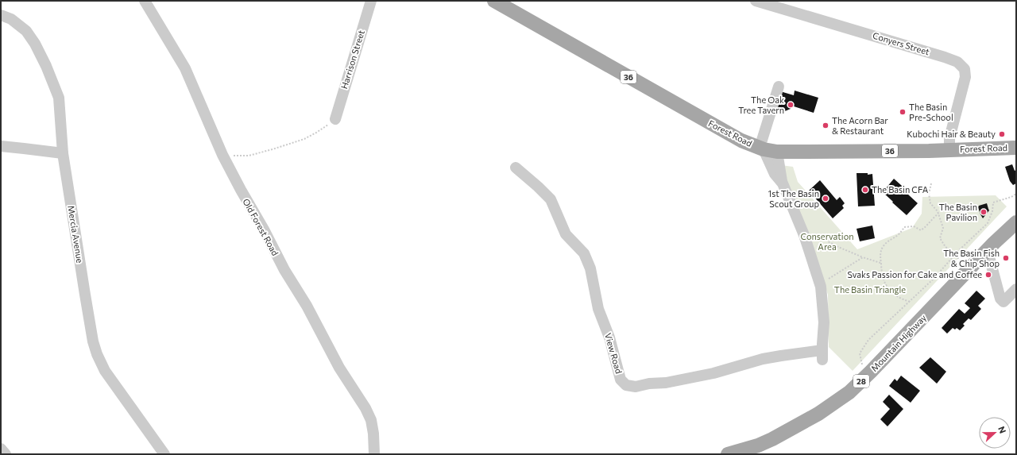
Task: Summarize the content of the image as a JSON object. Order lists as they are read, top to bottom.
{
  "streets": {
    "main road": [
      "36",
      "Forest Road",
      "Mountain Highway",
      "28"
    ],
    "street": [
      "Conyers Street",
      "Harrison Street",
      "Old Forest Road",
      "Mercia Avenue",
      "View Road"
    ]
  },
  "crossings": [
    ["Conyers Street", "Forest Road"]
  ],
  "parks": ["Conservation Area", "The Basin Triangle"],
  "places": [
    "The Oak Tree Tavern",
    "The Basin Pre-School",
    "The Acorn Bar & Restaurant",
    "Kubochi Hair & Beauty",
    "The Basin CFA",
    "1st The Basin Scout Group",
    "The Basin Pavilion",
    "The Basin Fish & Chip Shop",
    "Svaks Passion for Cake and Coffee"
  ],
  "north": "right"
}
